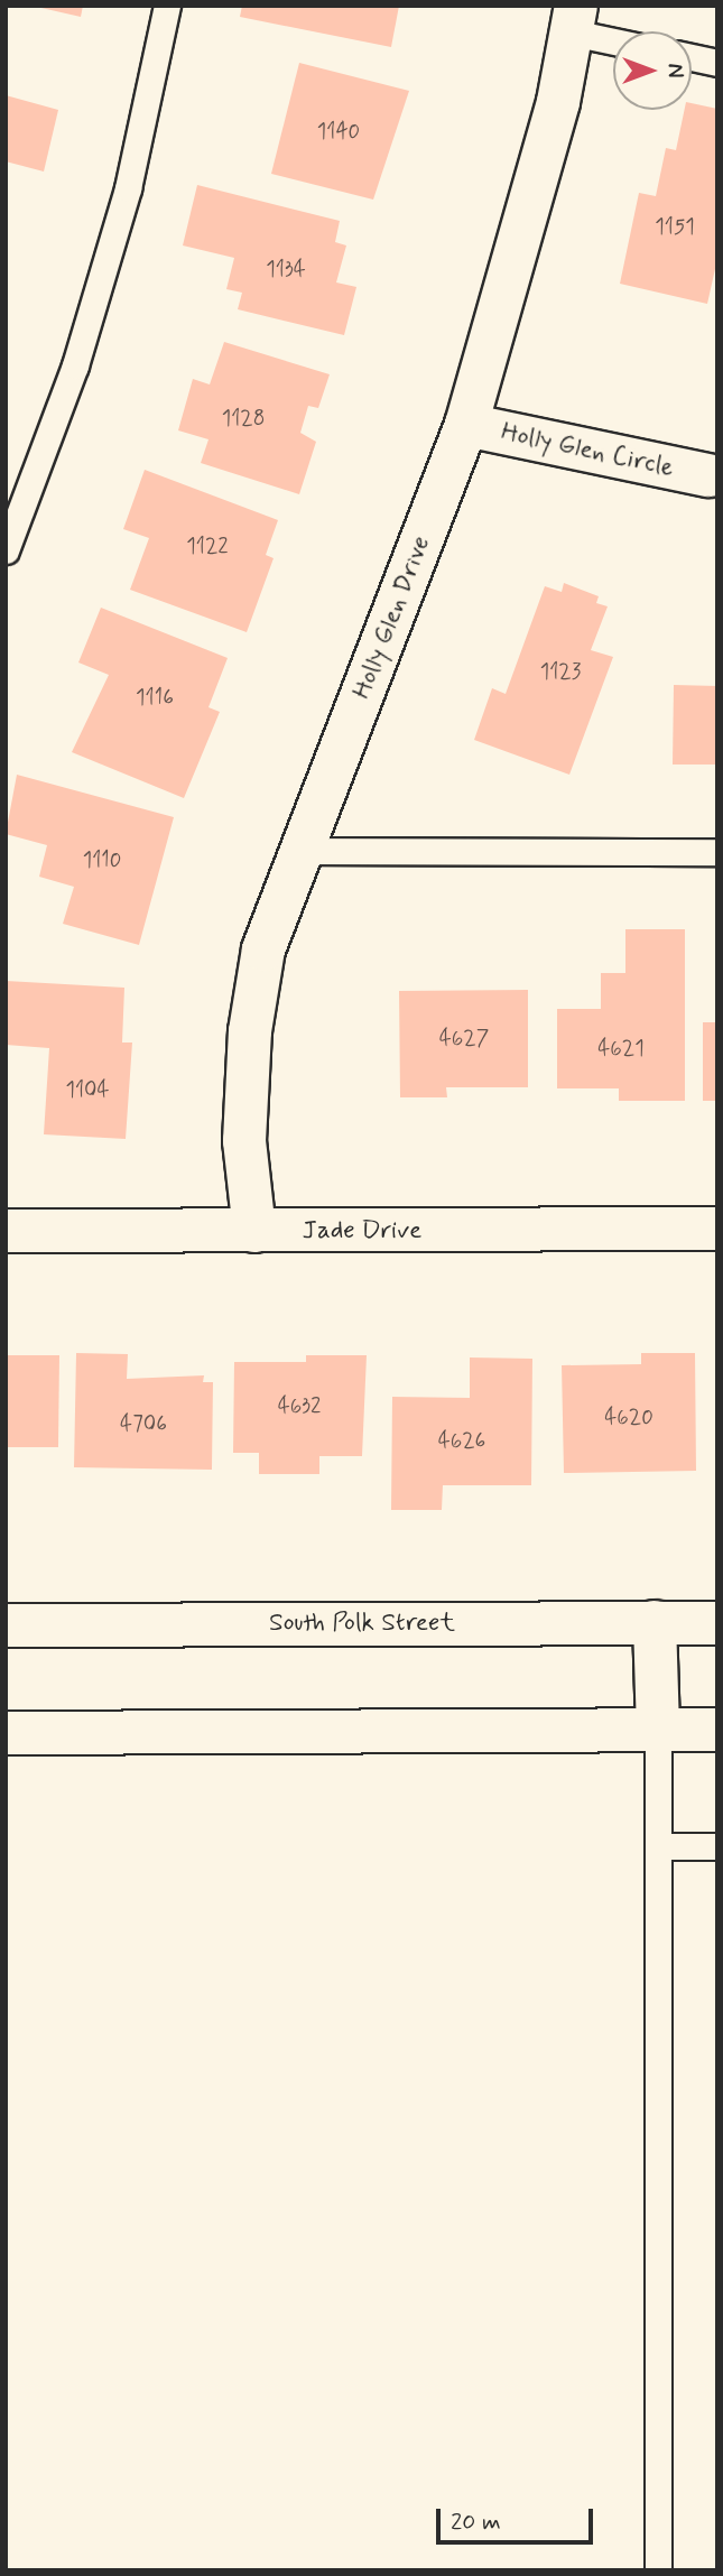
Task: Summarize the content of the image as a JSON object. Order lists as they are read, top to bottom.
{
  "streets": {
    "street": [
      "Holly Glen Circle",
      "Holly Glen Drive",
      "Jade Drive",
      "South Polk Street"
    ]
  },
  "crossings": [
    ["Holly Glen Circle", "Holly Glen Drive"],
    ["Holly Glen Drive", "Jade Drive"]
  ],
  "house_numbers": [
    "1140",
    "1151",
    "1134",
    "1128",
    "1122",
    "1123",
    "1116",
    "1110",
    "4627",
    "4621",
    "1104",
    "4632",
    "4620",
    "4706",
    "4626"
  ],
  "scale_bar": "20 m",
  "north": "right"
}
